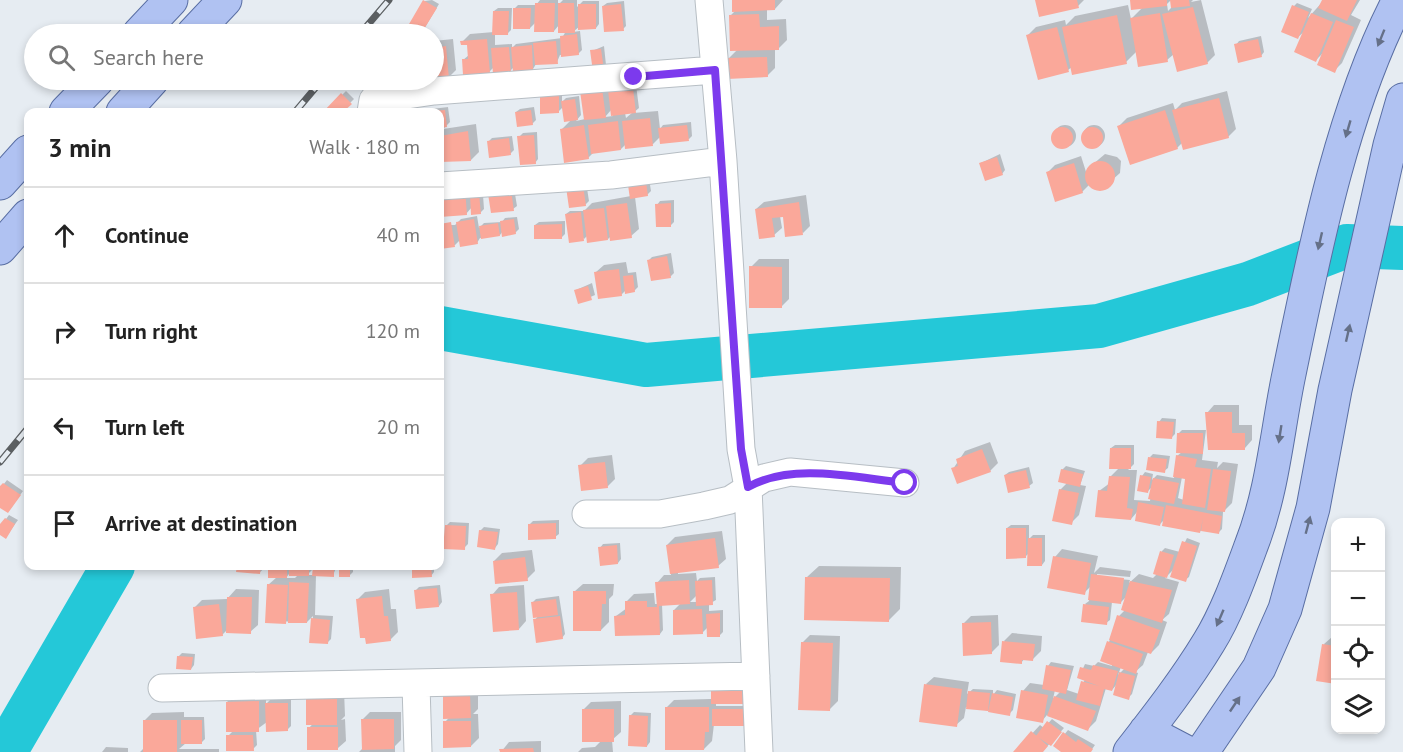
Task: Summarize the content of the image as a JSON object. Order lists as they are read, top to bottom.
{
  "page": {
    "search": "Search here",
    "heading": ["3 min", "Walk · 180 m"],
    "list": [
      ["Continue", "40 m"],
      ["Turn right", "120 m"],
      ["Turn left", "20 m"],
      "Arrive at destination"
    ],
    "map_buttons": ["+", "−"]
  }
}
